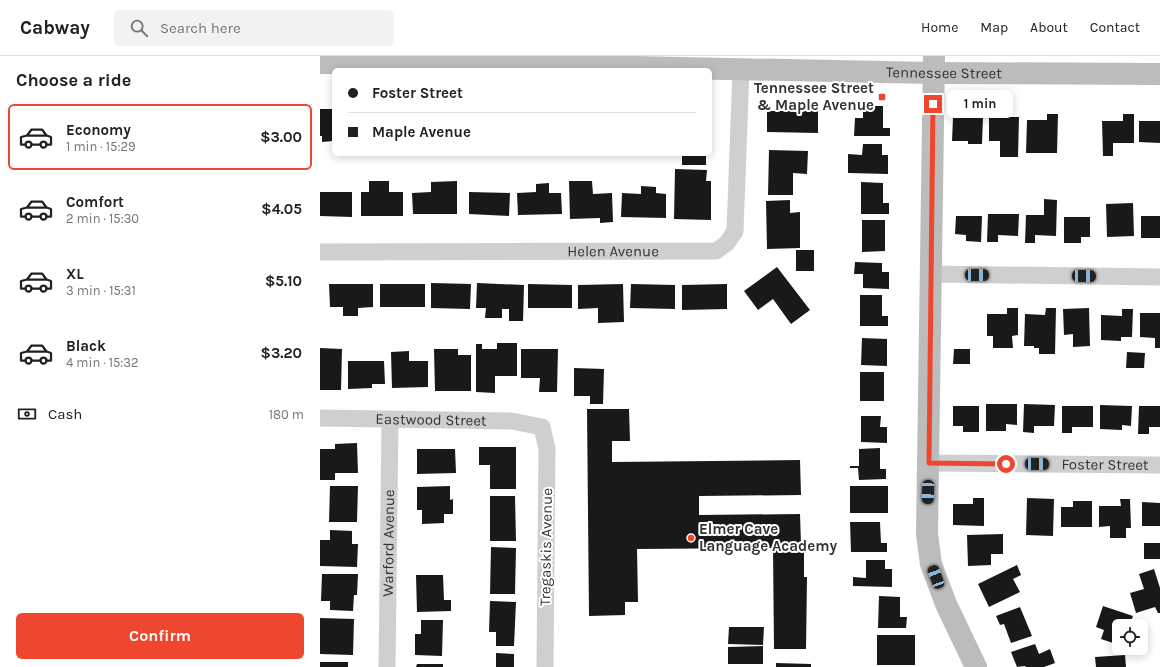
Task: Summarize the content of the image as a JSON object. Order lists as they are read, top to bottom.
{
  "streets": {
    "main road": ["Tennessee Street"],
    "street": [
      "Helen Avenue",
      "Eastwood Street",
      "Foster Street",
      "Warford Avenue",
      "Tregaskis Avenue"
    ]
  },
  "crossings": [
    ["Tennessee Street", "Helen Avenue"],
    ["Eastwood Street", "Warford Avenue"],
    ["Eastwood Street", "Tregaskis Avenue"]
  ],
  "places": {
    "transit": ["Tennessee Street & Maple Avenue"],
    "other": ["Elmer Cave Language Academy"]
  },
  "page": {
    "header": "Cabway",
    "search": "Search here",
    "nav": [
      "Home",
      "Map",
      "About",
      "Contact"
    ],
    "heading": "Choose a ride",
    "banner": ["Foster Street", "Maple Avenue"],
    "bubble": "1 min",
    "list": [
      {
        "name": "Economy",
        "note": "1 min · 15:29",
        "value": "$3.00"
      },
      {
        "name": "Comfort",
        "note": "2 min · 15:30",
        "value": "$4.05"
      },
      {
        "name": "XL",
        "note": "3 min · 15:31",
        "value": "$5.10"
      },
      {
        "name": "Black",
        "note": "4 min · 15:32",
        "value": "$3.20"
      }
    ],
    "pay": ["Cash", "180 m"],
    "buttons": "Confirm"
  }
}
